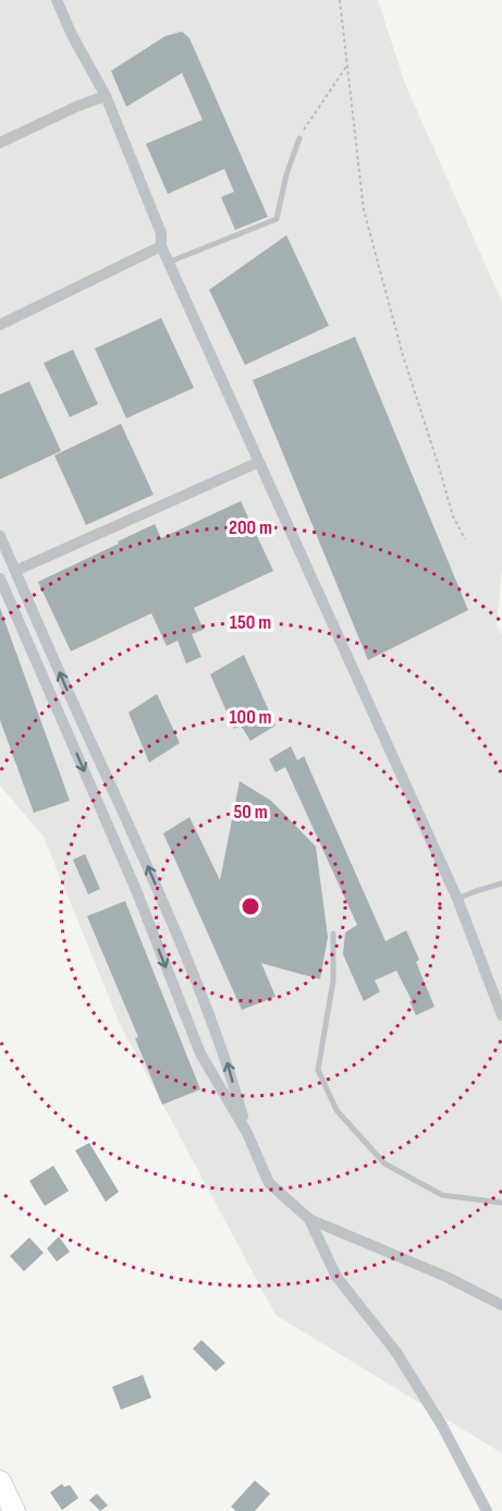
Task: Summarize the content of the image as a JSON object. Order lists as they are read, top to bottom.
{
  "rings": [
    "200 m",
    "150 m",
    "100 m",
    "50 m"
  ]
}
